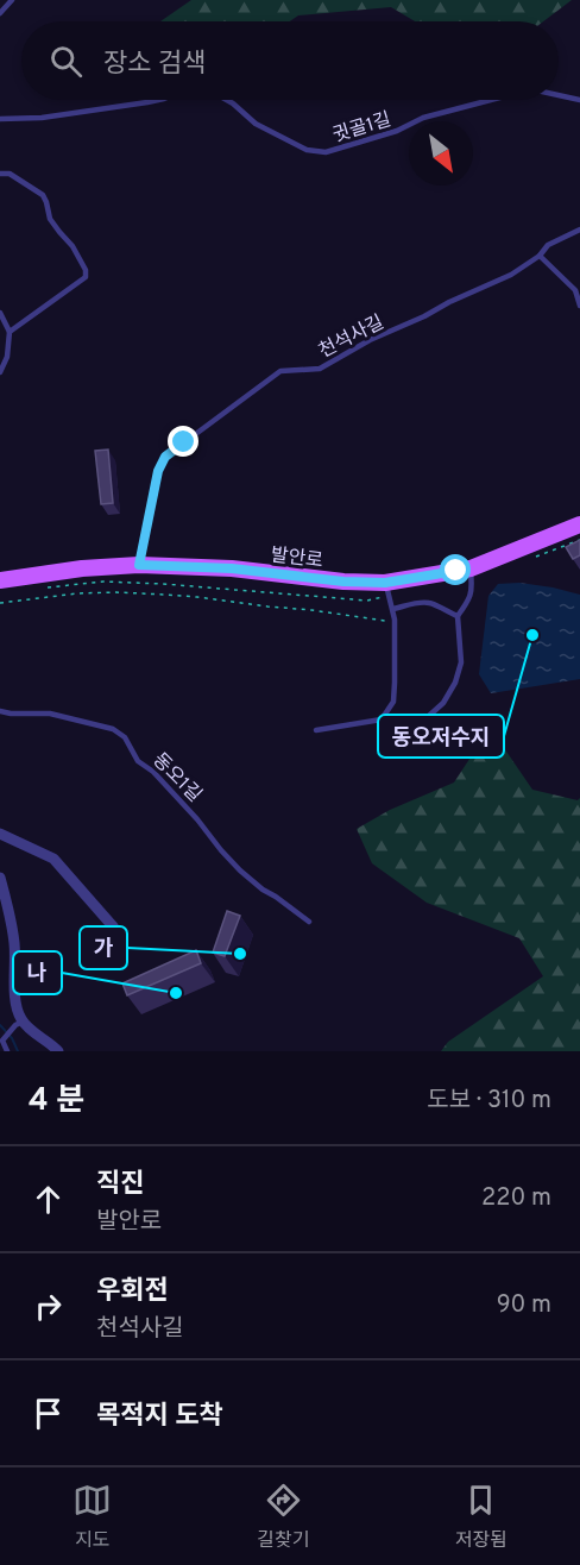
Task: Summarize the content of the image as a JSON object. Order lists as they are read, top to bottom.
{
  "streets": {
    "main road": ["발안로"],
    "lane": ["귓골1길", "천석사길", "동오1길"]
  },
  "crossings": [
    ["천석사길", "발안로"]
  ],
  "places": ["동오저수지", "가", "나"],
  "north": "bottom right",
  "page": {
    "search": "장소 검색",
    "heading": ["4 분", "도보 · 310 m"],
    "list": [
      ["직진", "발안로", "220 m"],
      ["우회전", "천석사길", "90 m"],
      "목적지 도착"
    ],
    "nav": ["지도", "길찾기", "저장됨"]
  }
}
